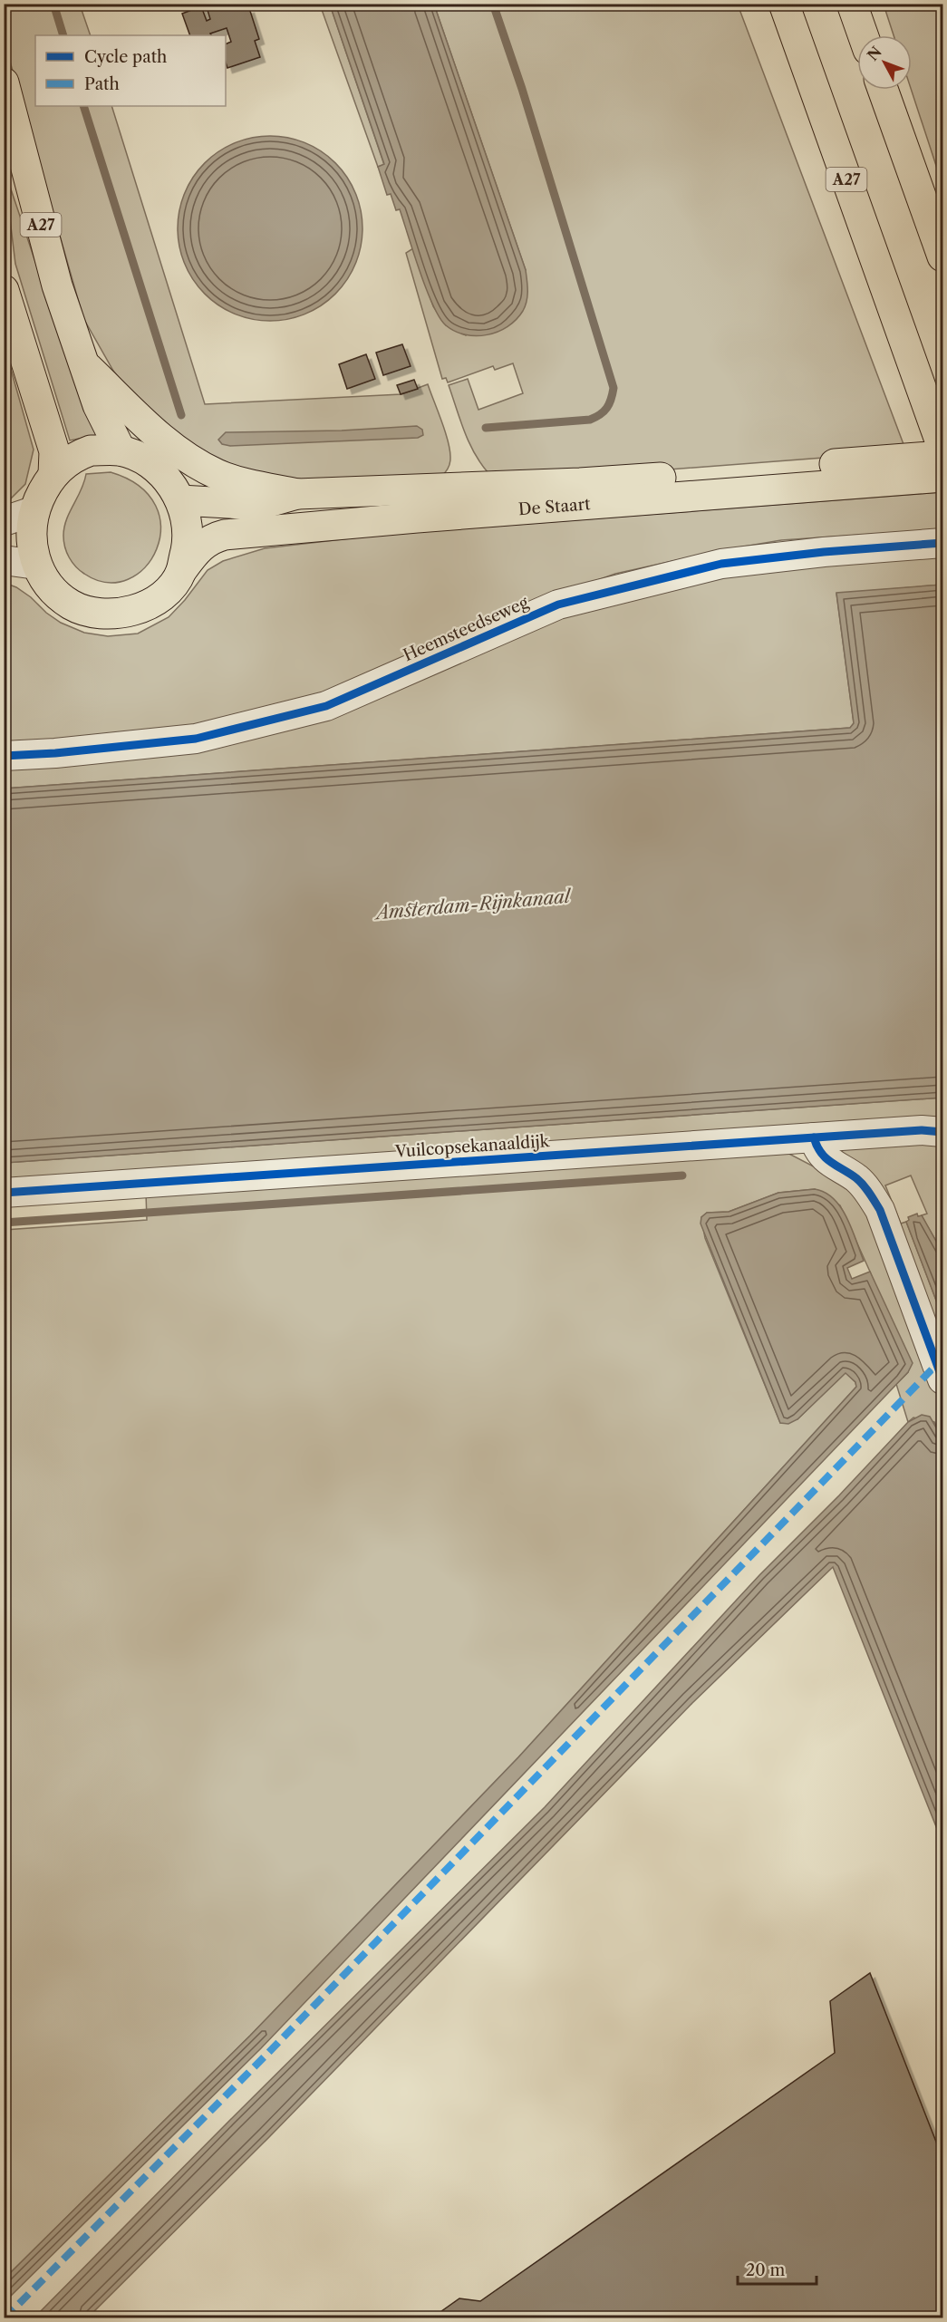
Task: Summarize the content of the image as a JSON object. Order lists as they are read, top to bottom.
{
  "streets": {
    "main road": ["A27", "De Staart"],
    "street": ["Heemsteedseweg", "Vuilcopsekanaaldijk"]
  },
  "crossings": [
    ["A27", "De Staart"]
  ],
  "water": ["Amsterdam-Rijnkanaal"],
  "legend": ["Cycle path", "Path"],
  "scale_bar": "20 m",
  "north": "top left"
}
